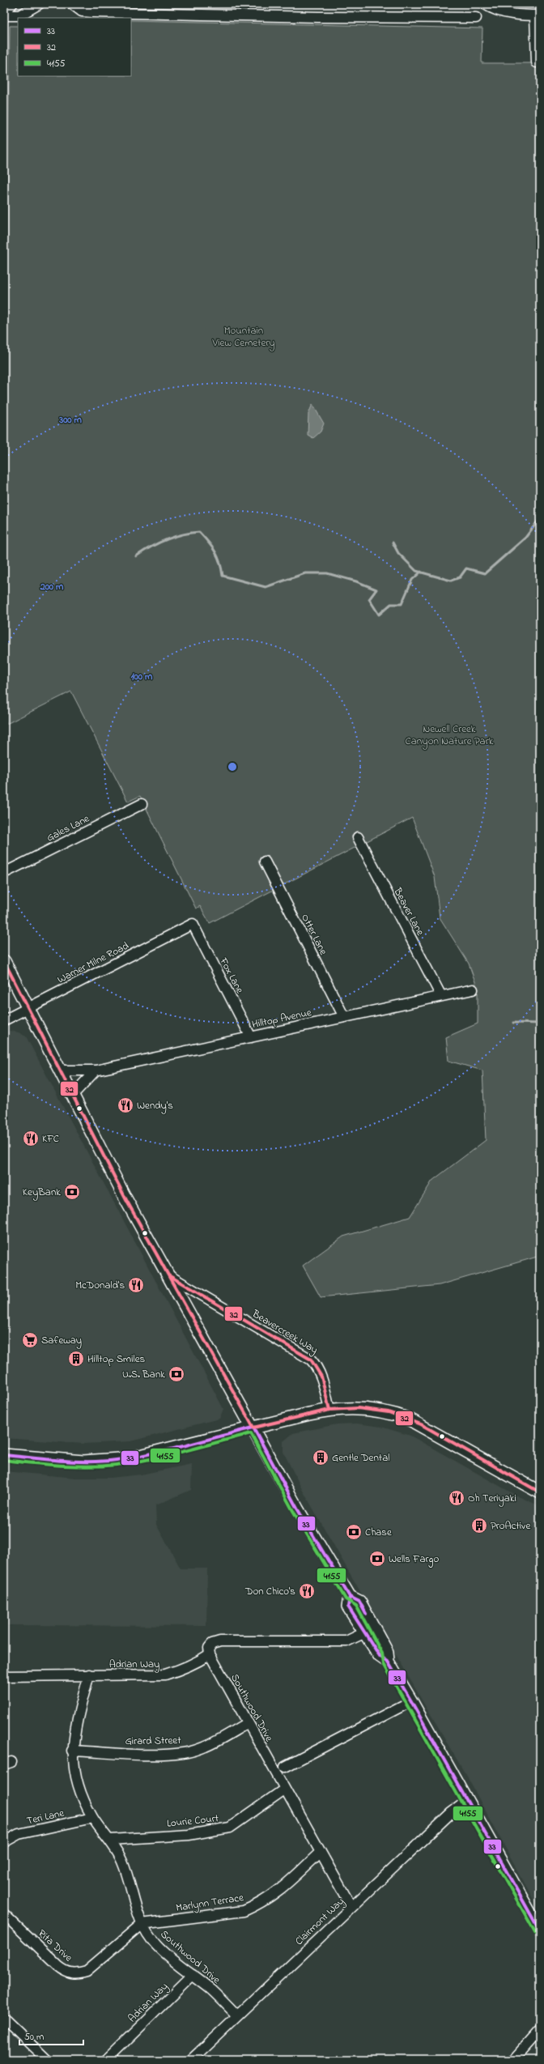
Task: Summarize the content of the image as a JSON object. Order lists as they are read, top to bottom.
{
  "streets": {
    "street": [
      "Gales Lane",
      "Beaver Lane",
      "Otter Lane",
      "Warner Milne Road",
      "Fox Lane",
      "Hilltop Avenue",
      "Beavercreek Way",
      "Adrian Way",
      "Southwood Drive",
      "Girard Street",
      "Teri Lane",
      "Lourie Court",
      "Marlynn Terrace",
      "Clairmont Way",
      "Rita Drive"
    ]
  },
  "crossings": [
    ["Beaver Lane", "Hilltop Avenue"],
    ["Otter Lane", "Hilltop Avenue"],
    ["Warner Milne Road", "Fox Lane"],
    ["Fox Lane", "Hilltop Avenue"],
    ["Adrian Way", "Southwood Drive"],
    ["Southwood Drive", "Girard Street"],
    ["Southwood Drive", "Teri Lane"],
    ["Southwood Drive", "Lourie Court"],
    ["Southwood Drive", "Marlynn Terrace"],
    ["Southwood Drive", "Clairmont Way"],
    ["Southwood Drive", "Rita Drive"],
    ["Marlynn Terrace", "Rita Drive"]
  ],
  "parks": ["Mountain View Cemetery", "Newell Creek Canyon Nature Park"],
  "places": {
    "restaurant": [
      "Wendy's",
      "KFC",
      "McDonald's",
      "Oh Teriyaki",
      "Don Chico's"
    ],
    "bank": [
      "KeyBank",
      "U.S. Bank",
      "Chase",
      "Wells Fargo"
    ],
    "supermarket": ["Safeway"],
    "building": ["Hilltop Smiles", "Gentle Dental", "ProActive"]
  },
  "lines": ["transit line 32", "transit line 33", "transit line 4155"],
  "legend": ["33", "32", "4155"],
  "scale_bar": "50 m",
  "rings": ["300 m", "200 m", "100 m"]
}
